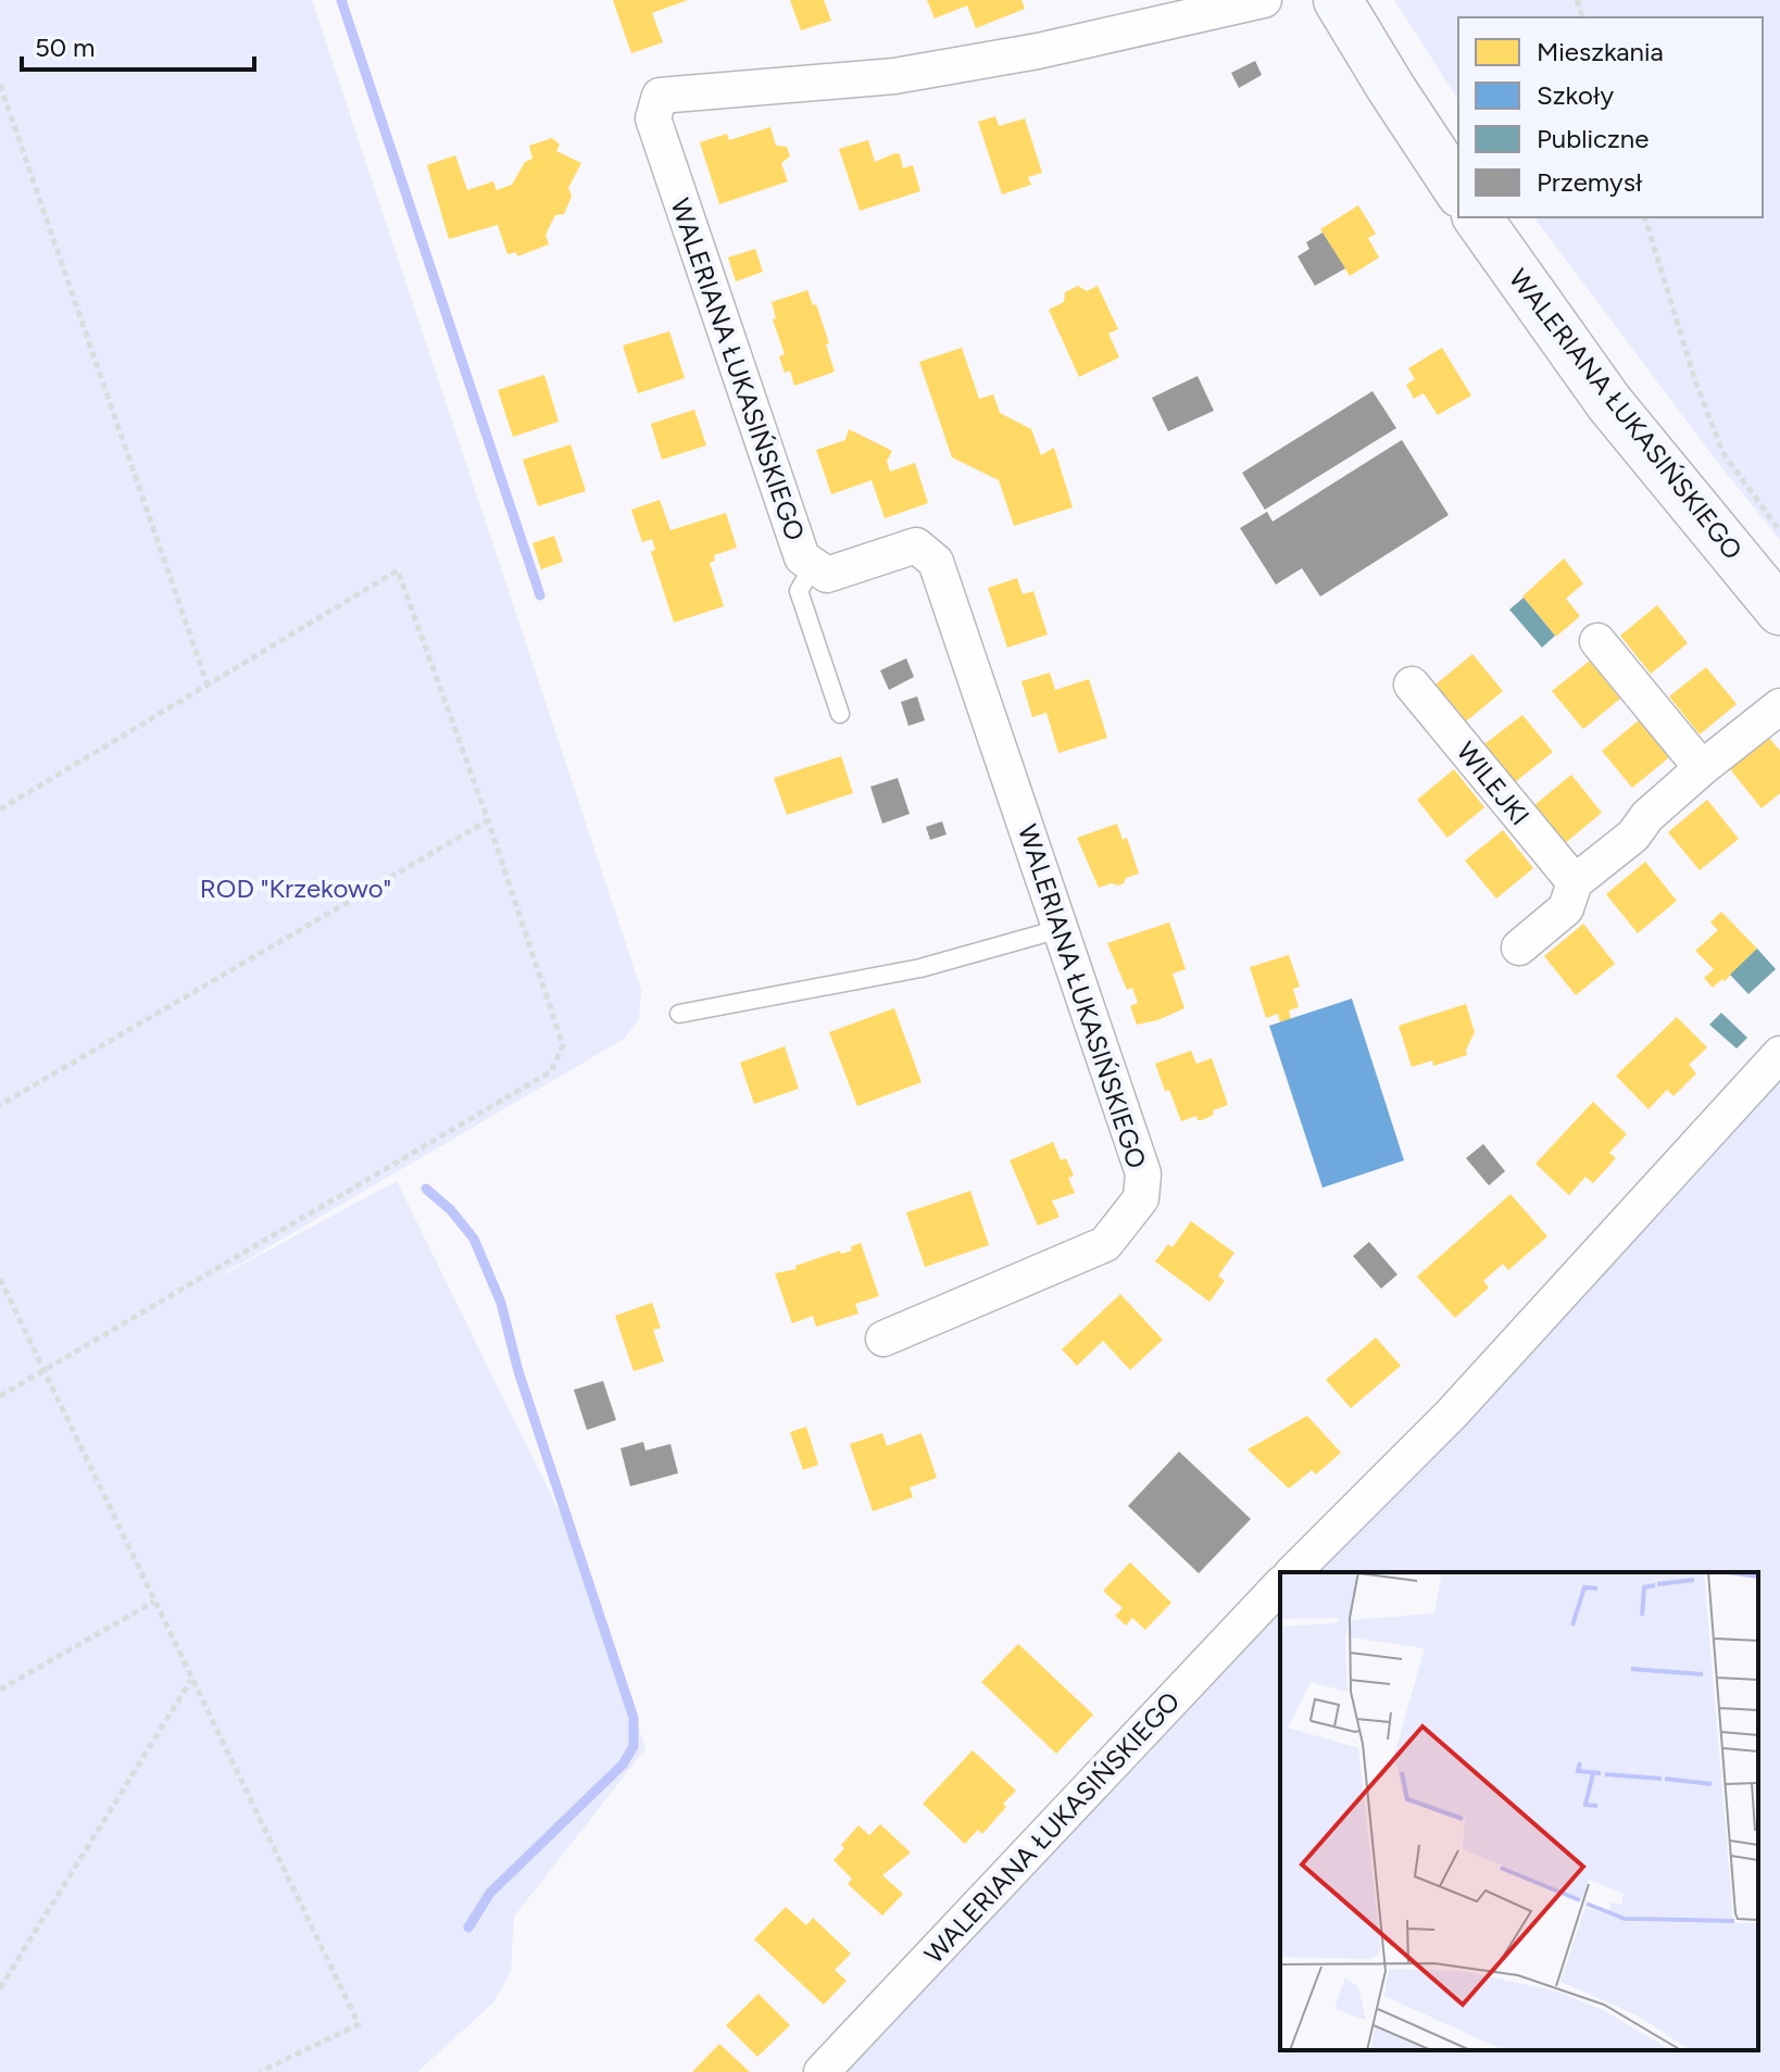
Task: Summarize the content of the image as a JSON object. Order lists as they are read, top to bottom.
{
  "streets": {
    "street": ["WALERIANA ŁUKASIŃSKIEGO", "WILEJKI"]
  },
  "parks": ["ROD \"Krzekowo\""],
  "legend": [
    "Mieszkania",
    "Szkoły",
    "Publiczne",
    "Przemysł"
  ],
  "scale_bar": "50 m"
}
